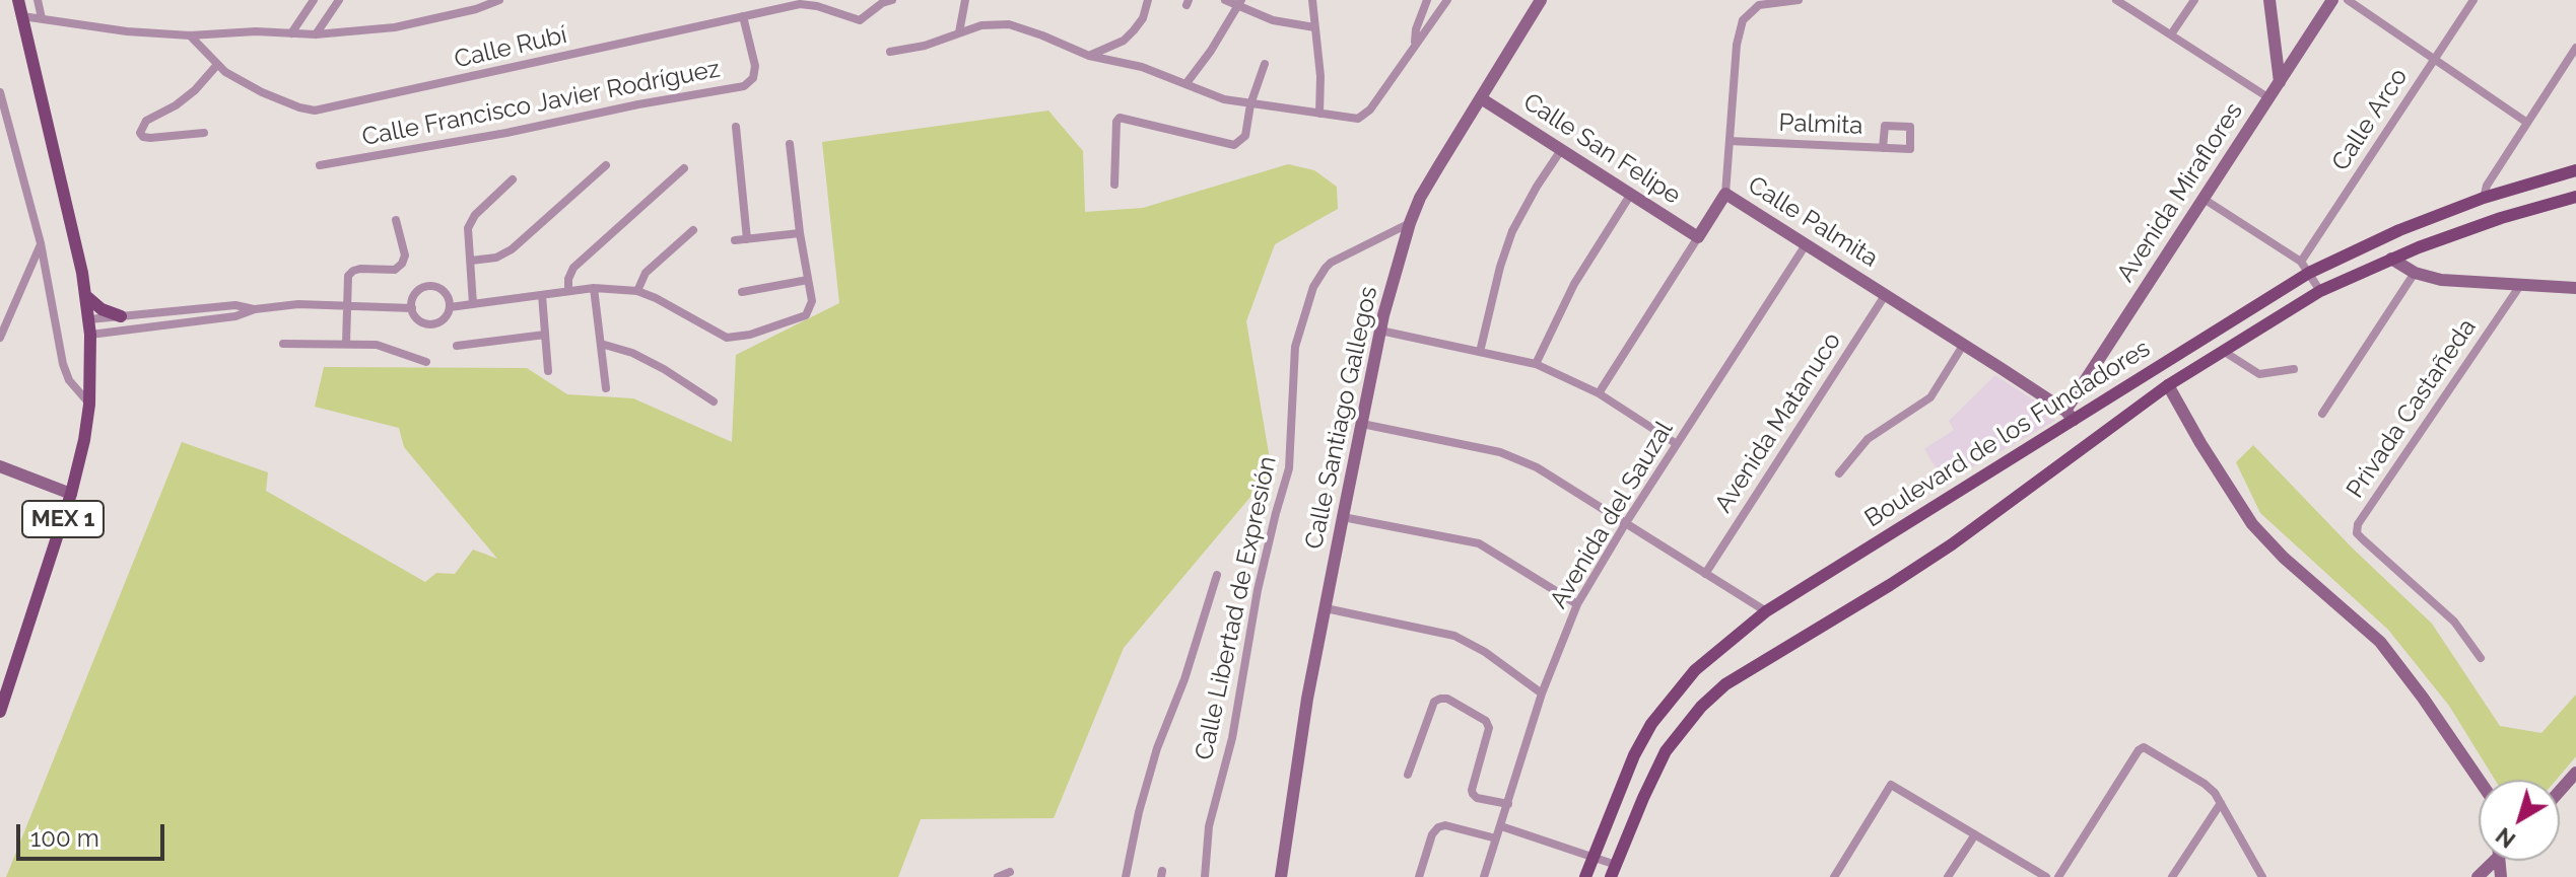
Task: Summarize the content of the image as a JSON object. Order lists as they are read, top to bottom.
{
  "streets": {
    "main road": ["Boulevard de los Fundadores", "MEX 1"],
    "street": [
      "Calle Rubí",
      "Calle Francisco Javier Rodríguez",
      "Calle Arco",
      "Palmita",
      "Calle San Felipe",
      "Avenida Miraflores",
      "Calle Palmita",
      "Privada Castañeda",
      "Calle Santiago Gallegos",
      "Avenida Matanuco",
      "Avenida del Sauzal",
      "Calle Libertad de Expresión"
    ]
  },
  "crossings": [
    ["Calle Rubí", "Calle Francisco Javier Rodríguez"],
    ["Calle Arco", "Boulevard de los Fundadores"],
    ["Palmita", "Calle Palmita"],
    ["Calle San Felipe", "Calle Santiago Gallegos"],
    ["Avenida Miraflores", "Calle Palmita"],
    ["Avenida Miraflores", "Boulevard de los Fundadores"],
    ["Calle Palmita", "Avenida Matanuco"],
    ["Calle Palmita", "Boulevard de los Fundadores"],
    ["Calle Palmita", "Avenida del Sauzal"],
    ["Calle Santiago Gallegos", "Calle Libertad de Expresión"]
  ],
  "scale_bar": "100 m",
  "north": "bottom left"
}
